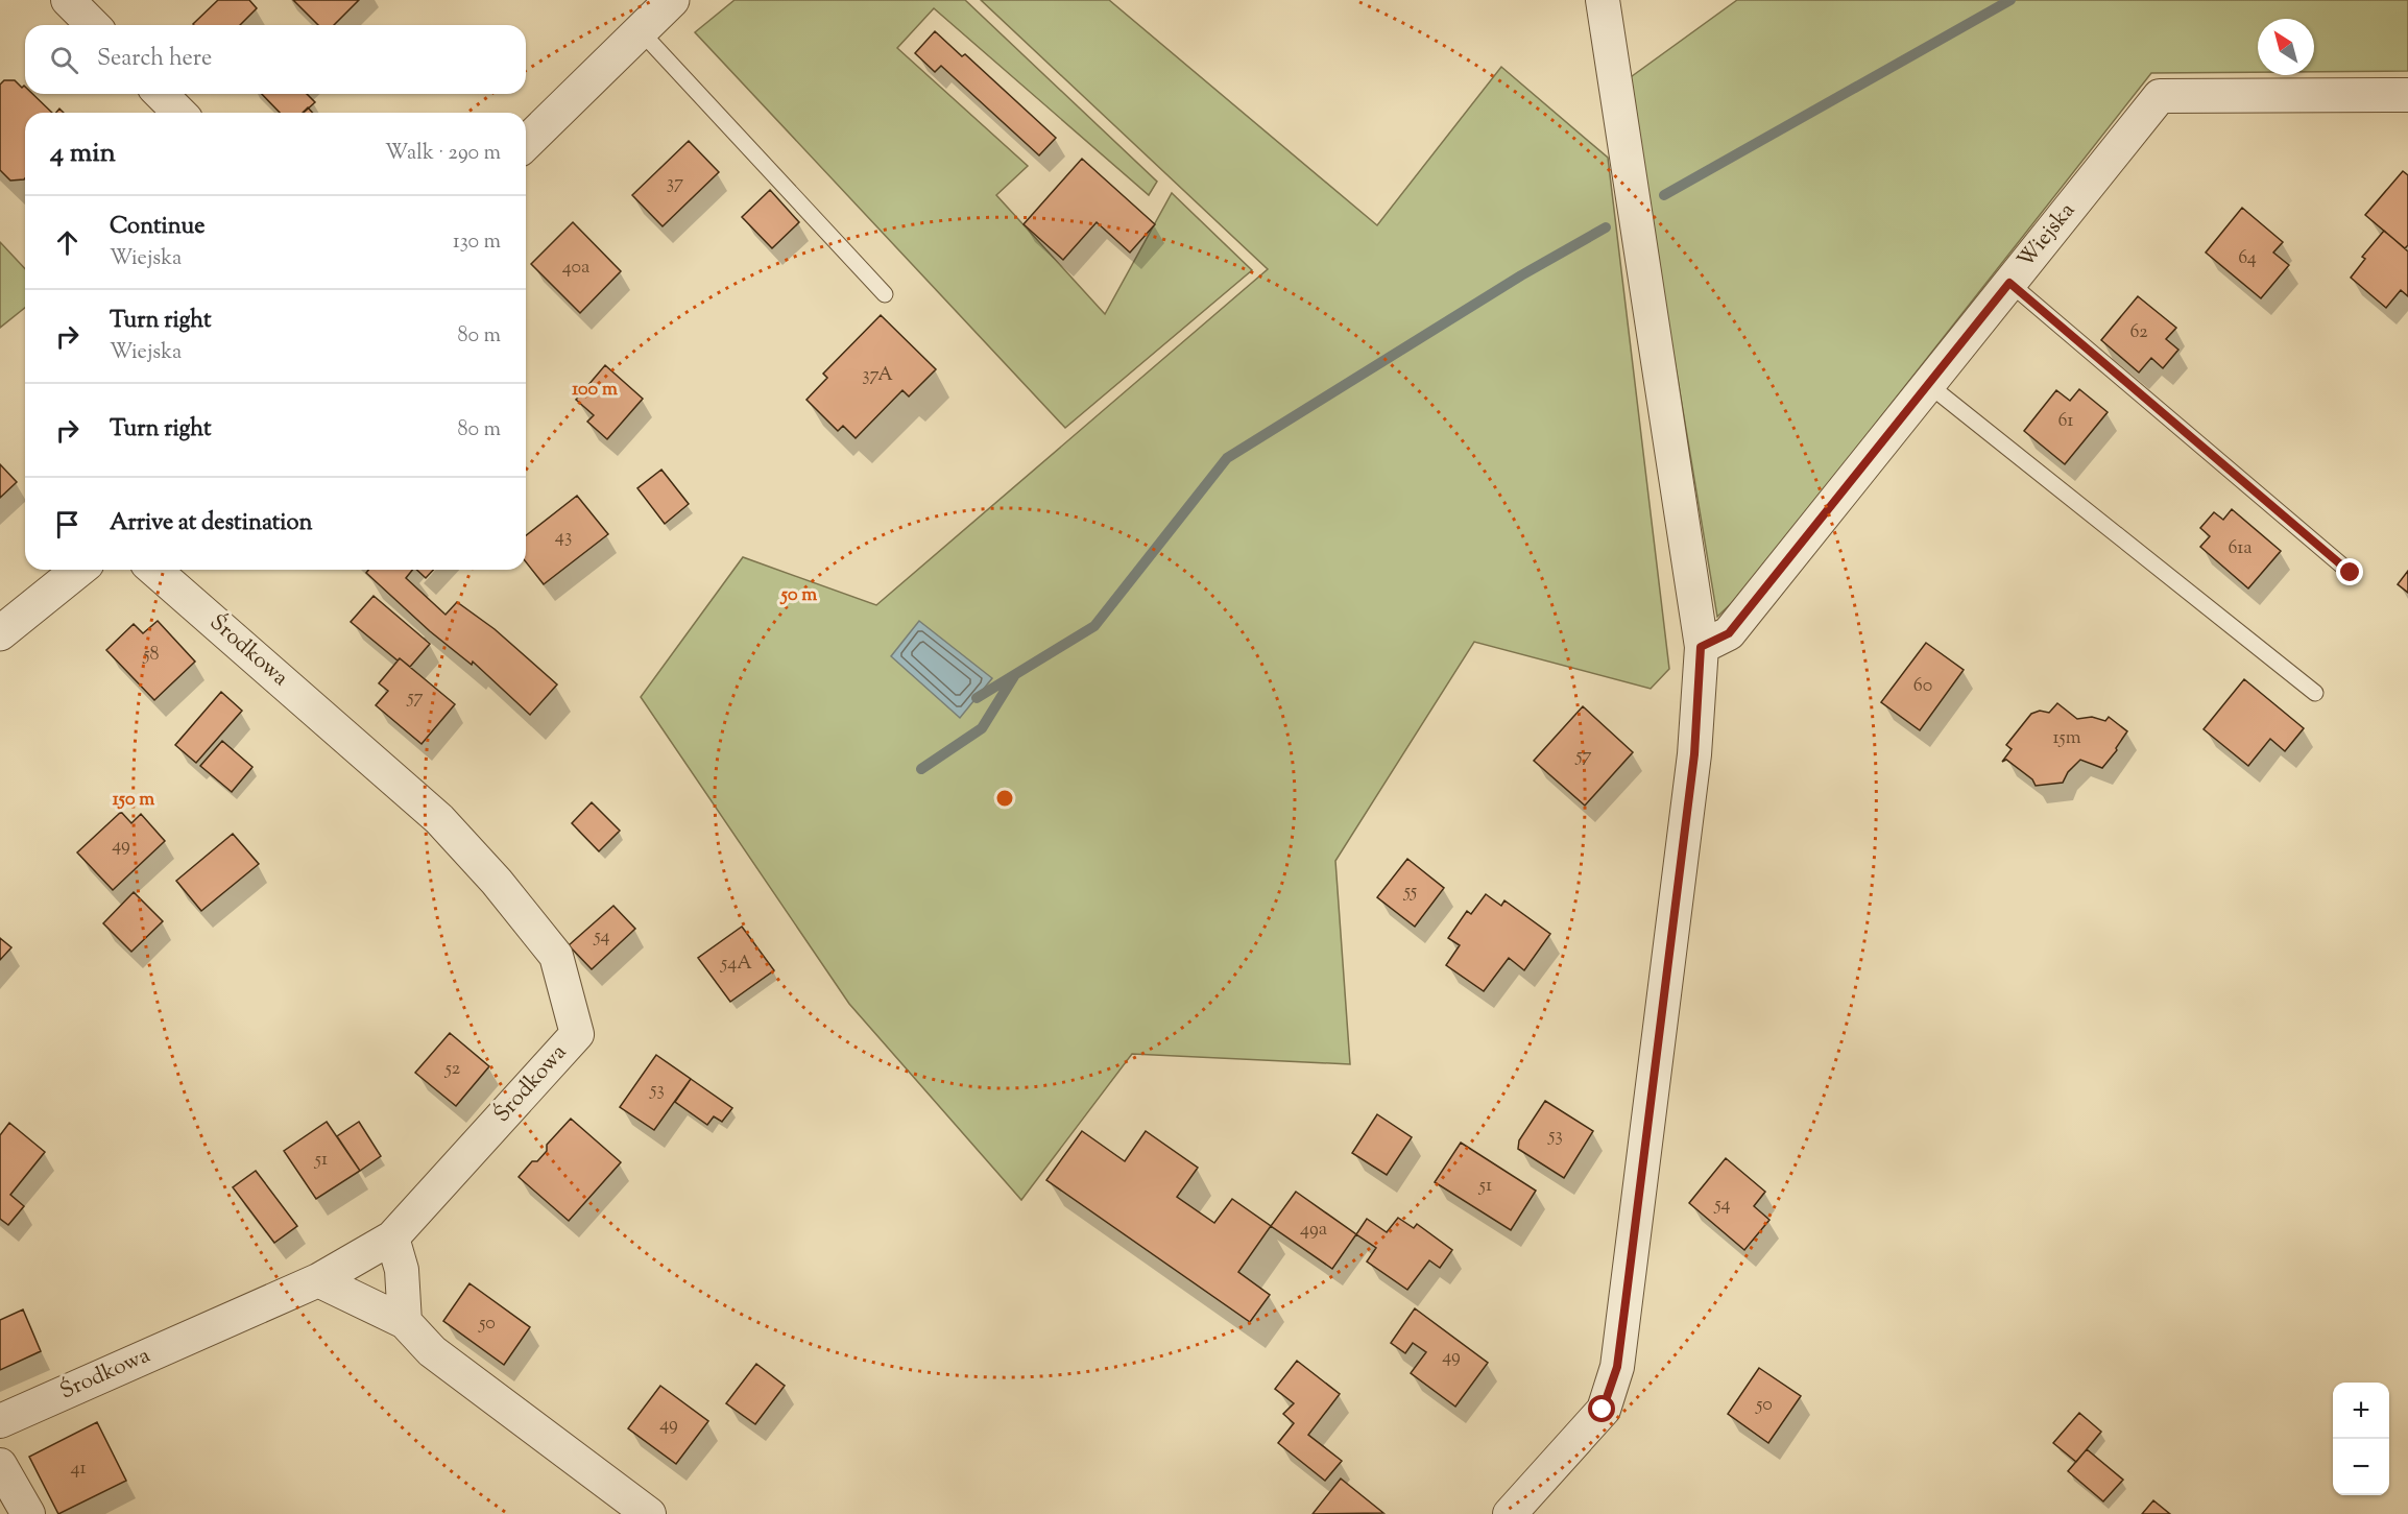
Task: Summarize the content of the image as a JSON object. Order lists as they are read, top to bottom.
{
  "streets": {
    "street": ["Wiejska", "Środkowa"]
  },
  "house_numbers": [
    "37",
    "64",
    "40a",
    "62",
    "37A",
    "61",
    "43",
    "61a",
    "58",
    "60",
    "57",
    "15m",
    "57",
    "49",
    "55",
    "54",
    "54A",
    "52",
    "53",
    "53",
    "51",
    "51",
    "54",
    "49a",
    "50",
    "49",
    "50",
    "49",
    "41"
  ],
  "north": "top left",
  "page": {
    "search": "Search here",
    "heading": ["4 min", "Walk · 290 m"],
    "list": [
      ["Continue", "Wiejska", "130 m"],
      ["Turn right", "Wiejska", "80 m"],
      ["Turn right", "80 m"],
      "Arrive at destination"
    ],
    "map_buttons": ["+", "−"]
  },
  "rings": ["100 m", "50 m", "150 m"]
}
